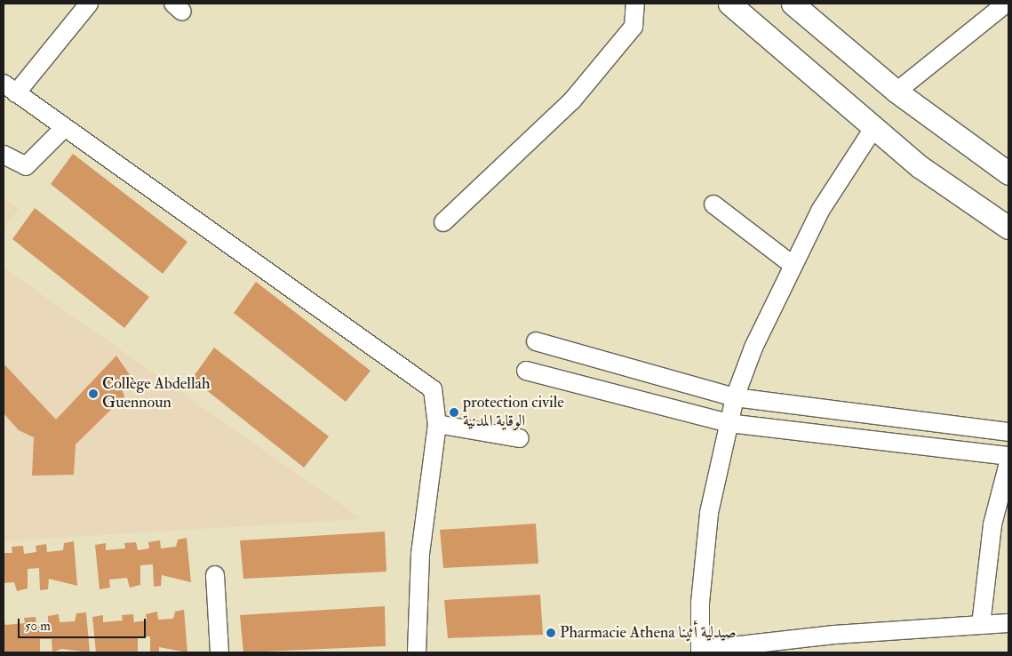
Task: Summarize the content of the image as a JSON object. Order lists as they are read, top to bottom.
{
  "places": ["Collège Abdellah Guennoun", "protection civile الوقاية المدنية", "Pharmacie Athena صيدلية أثينا"],
  "scale_bar": "50 m"
}
